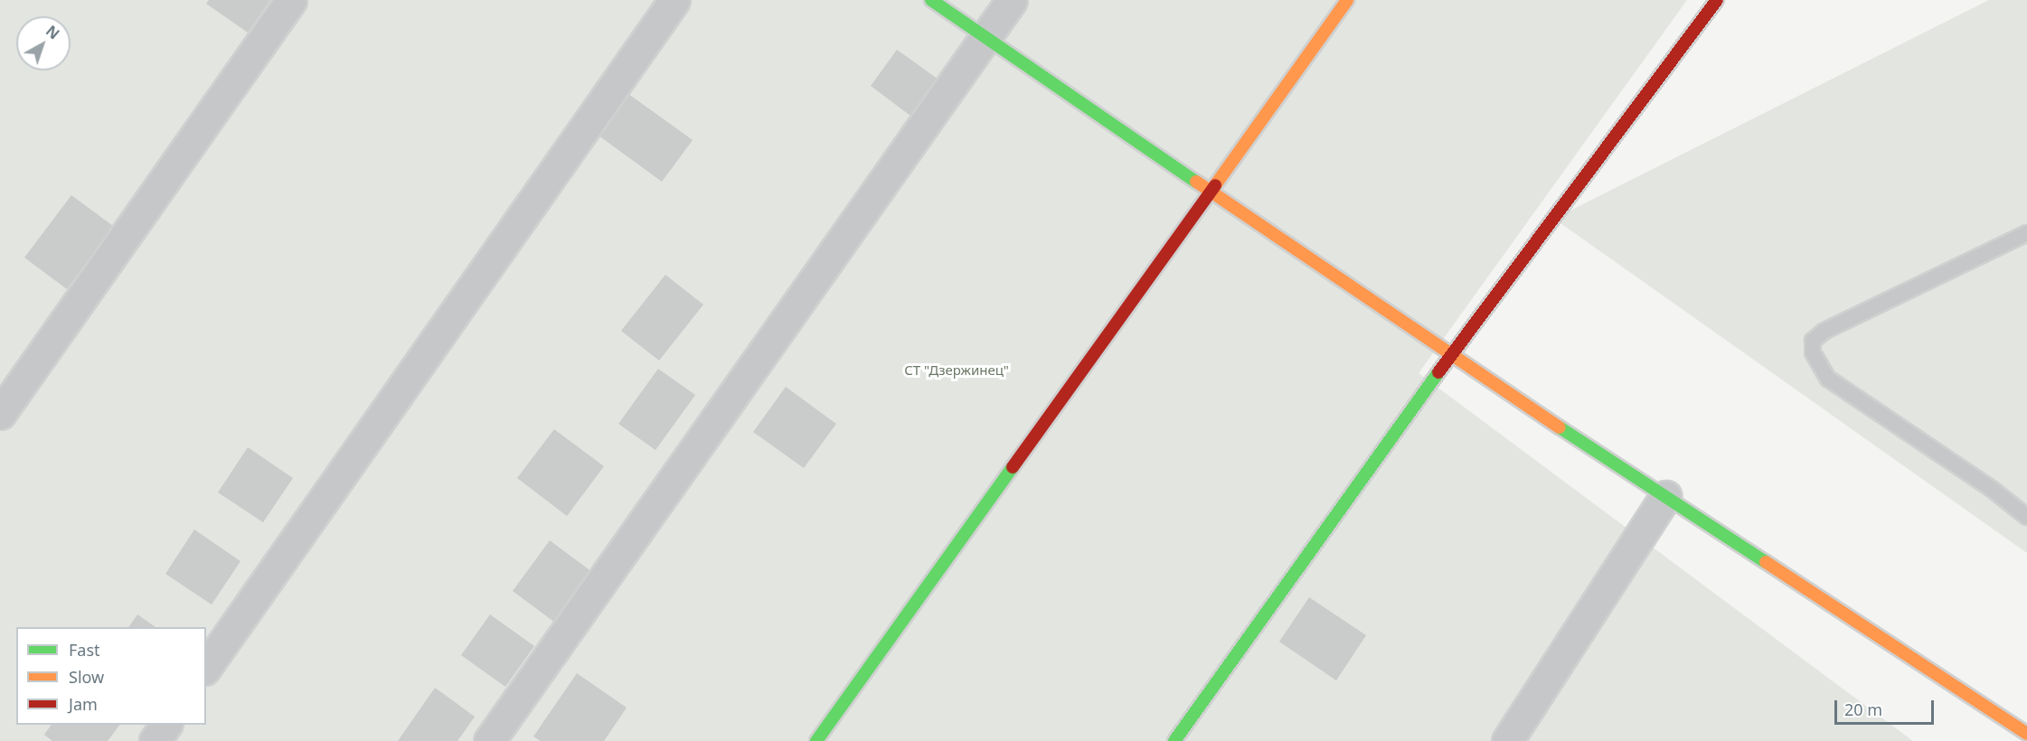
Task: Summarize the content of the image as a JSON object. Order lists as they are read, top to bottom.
{
  "parks": ["СТ \"Дзержинец\""],
  "legend": ["Fast", "Slow", "Jam"],
  "scale_bar": "20 m",
  "north": "top right"
}
